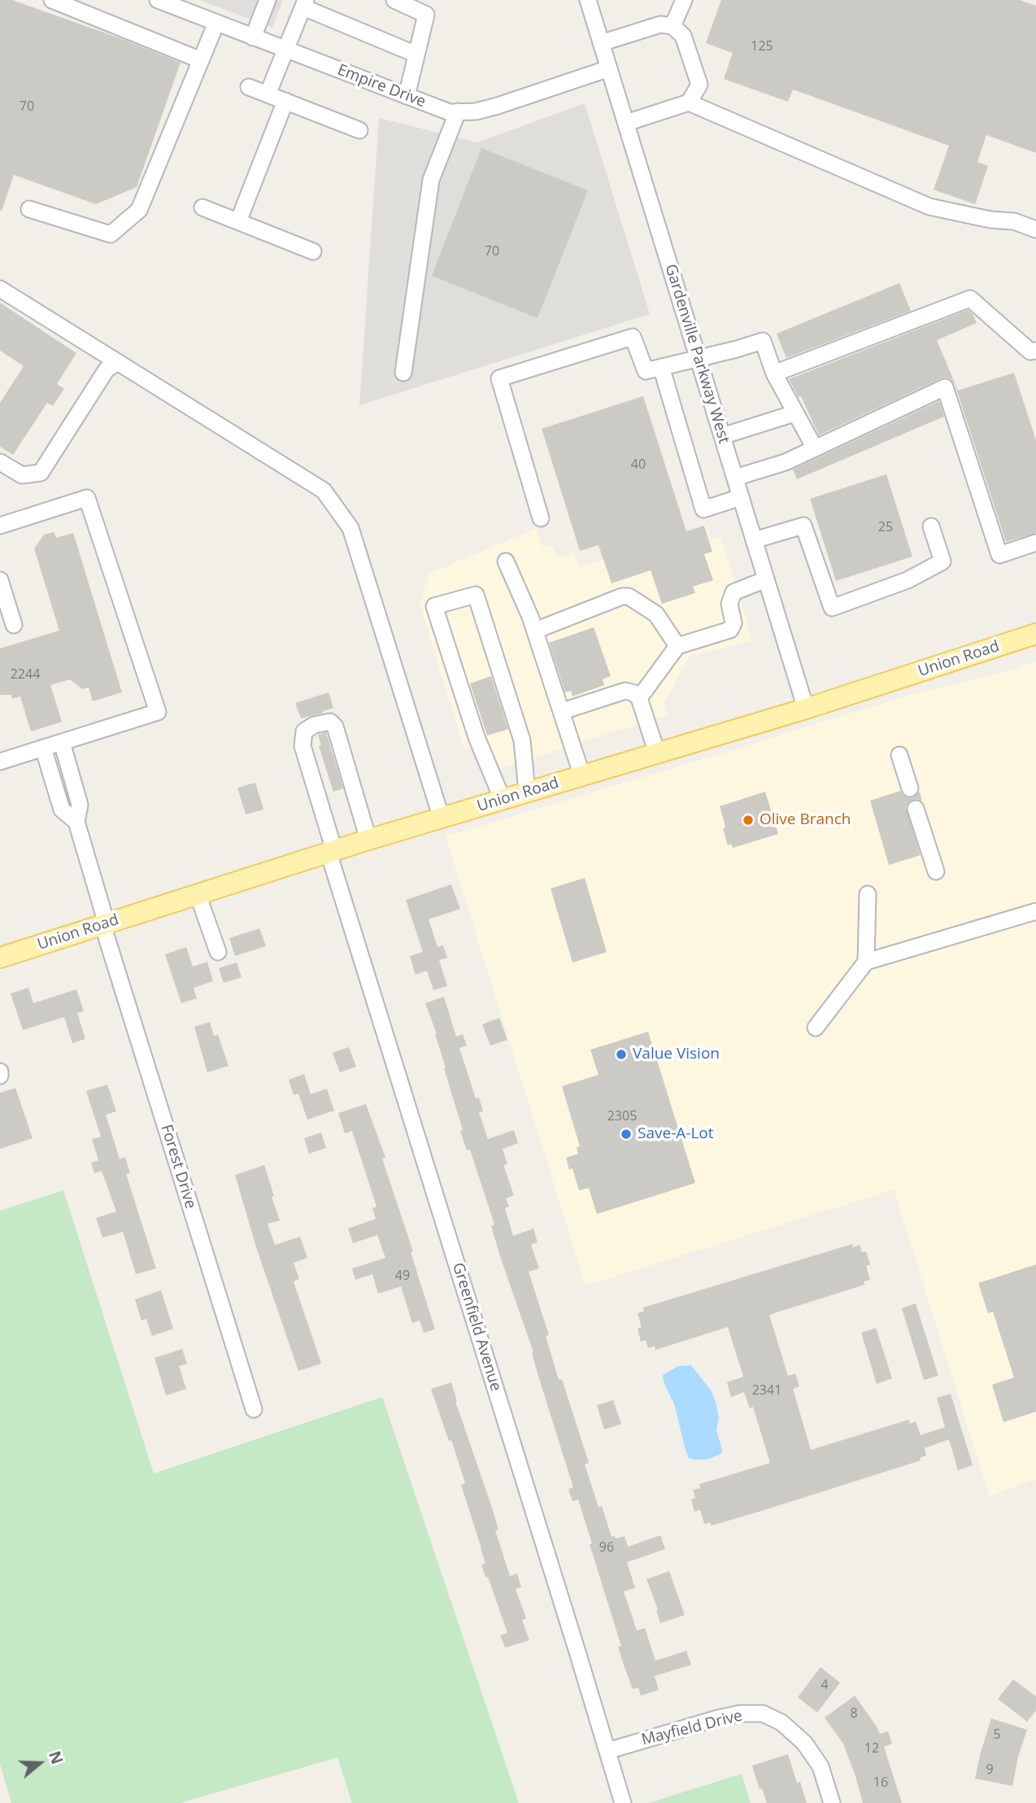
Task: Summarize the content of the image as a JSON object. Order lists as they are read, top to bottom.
{
  "streets": {
    "main road": ["Union Road"],
    "street": [
      "Empire Drive",
      "Gardenville Parkway West",
      "Forest Drive",
      "Greenfield Avenue",
      "Mayfield Drive"
    ]
  },
  "crossings": [
    ["Empire Drive", "Gardenville Parkway West"],
    ["Gardenville Parkway West", "Union Road"],
    ["Union Road", "Forest Drive"],
    ["Union Road", "Greenfield Avenue"],
    ["Greenfield Avenue", "Mayfield Drive"]
  ],
  "places": ["Olive Branch", "Value Vision", "Save-A-Lot"],
  "house_numbers": [
    "125",
    "70",
    "70",
    "40",
    "25",
    "2244",
    "2305",
    "49",
    "2341",
    "96",
    "4",
    "8",
    "5",
    "12",
    "9",
    "16"
  ],
  "north": "right"
}
